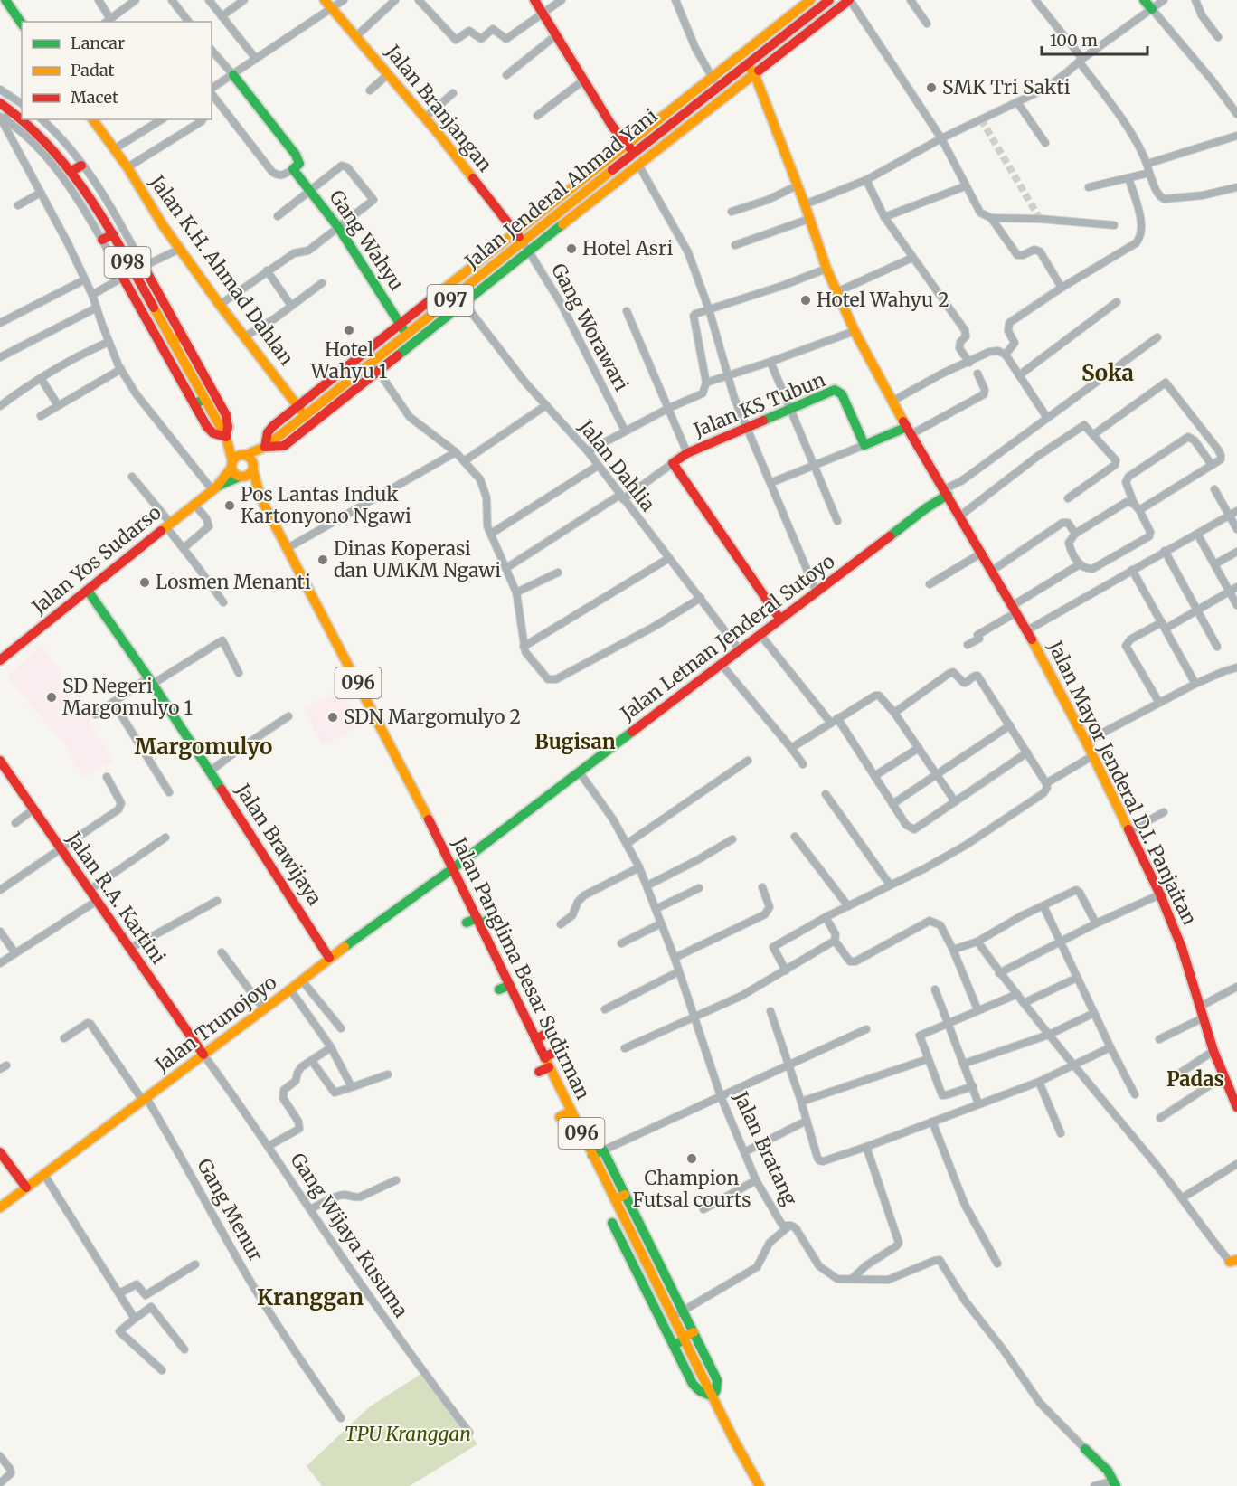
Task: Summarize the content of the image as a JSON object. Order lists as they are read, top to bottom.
{
  "streets": {
    "main road": [
      "Jalan Branjangan",
      "Jalan Jenderal Ahmad Yani",
      "Gang Wahyu",
      "098",
      "Jalan K.H. Ahmad Dahlan",
      "097",
      "Jalan KS Tubun",
      "Jalan Yos Sudarso",
      "Jalan Letnan Jenderal Sutoyo",
      "096",
      "Jalan Mayor Jenderal D.I. Panjaitan",
      "Jalan Brawijaya",
      "Jalan R.A. Kartini",
      "Jalan Panglima Besar Sudirman",
      "Jalan Trunojoyo",
      "Jalan Bratang"
    ],
    "street": [
      "Gang Worawari",
      "Jalan Dahlia",
      "Gang Menur",
      "Gang Wijaya Kusuma"
    ]
  },
  "crossings": [
    ["Jalan Branjangan", "Jalan Jenderal Ahmad Yani"],
    ["Jalan Branjangan", "Gang Worawari"],
    ["Jalan Jenderal Ahmad Yani", "Gang Wahyu"],
    ["Jalan Jenderal Ahmad Yani", "098"],
    ["Jalan Jenderal Ahmad Yani", "Jalan K.H. Ahmad Dahlan"],
    ["Jalan Jenderal Ahmad Yani", "Gang Worawari"],
    ["Jalan Jenderal Ahmad Yani", "Jalan Yos Sudarso"],
    ["Jalan Jenderal Ahmad Yani", "Jalan Mayor Jenderal D.I. Panjaitan"],
    ["Jalan Jenderal Ahmad Yani", "Jalan Panglima Besar Sudirman"],
    ["098", "Jalan Yos Sudarso"],
    ["098", "Jalan Panglima Besar Sudirman"],
    ["Jalan Dahlia", "Jalan Letnan Jenderal Sutoyo"],
    ["Jalan Yos Sudarso", "Jalan Brawijaya"],
    ["Jalan Yos Sudarso", "Jalan Panglima Besar Sudirman"],
    ["Jalan Letnan Jenderal Sutoyo", "Jalan Mayor Jenderal D.I. Panjaitan"],
    ["Jalan Letnan Jenderal Sutoyo", "Jalan Panglima Besar Sudirman"],
    ["Jalan Letnan Jenderal Sutoyo", "Jalan Trunojoyo"],
    ["Jalan Letnan Jenderal Sutoyo", "Jalan Bratang"],
    ["Jalan Brawijaya", "Jalan Trunojoyo"],
    ["Jalan R.A. Kartini", "Jalan Trunojoyo"],
    ["Jalan R.A. Kartini", "Gang Wijaya Kusuma"],
    ["Jalan Panglima Besar Sudirman", "Jalan Trunojoyo"],
    ["Jalan Trunojoyo", "Gang Menur"],
    ["Jalan Trunojoyo", "Gang Wijaya Kusuma"]
  ],
  "districts": [
    "Soka",
    "Bugisan",
    "Margomulyo",
    "Padas",
    "Kranggan"
  ],
  "parks": ["TPU Kranggan"],
  "places": [
    "SMK Tri Sakti",
    "Hotel Asri",
    "Hotel Wahyu 2",
    "Hotel Wahyu 1",
    "Pos Lantas Induk Kartonyono Ngawi",
    "Dinas Koperasi dan UMKM Ngawi",
    "Losmen Menanti",
    "SD Negeri Margomulyo 1",
    "SDN Margomulyo 2",
    "Champion Futsal courts"
  ],
  "legend": ["Lancar", "Padat", "Macet"],
  "scale_bar": "100 m"
}
